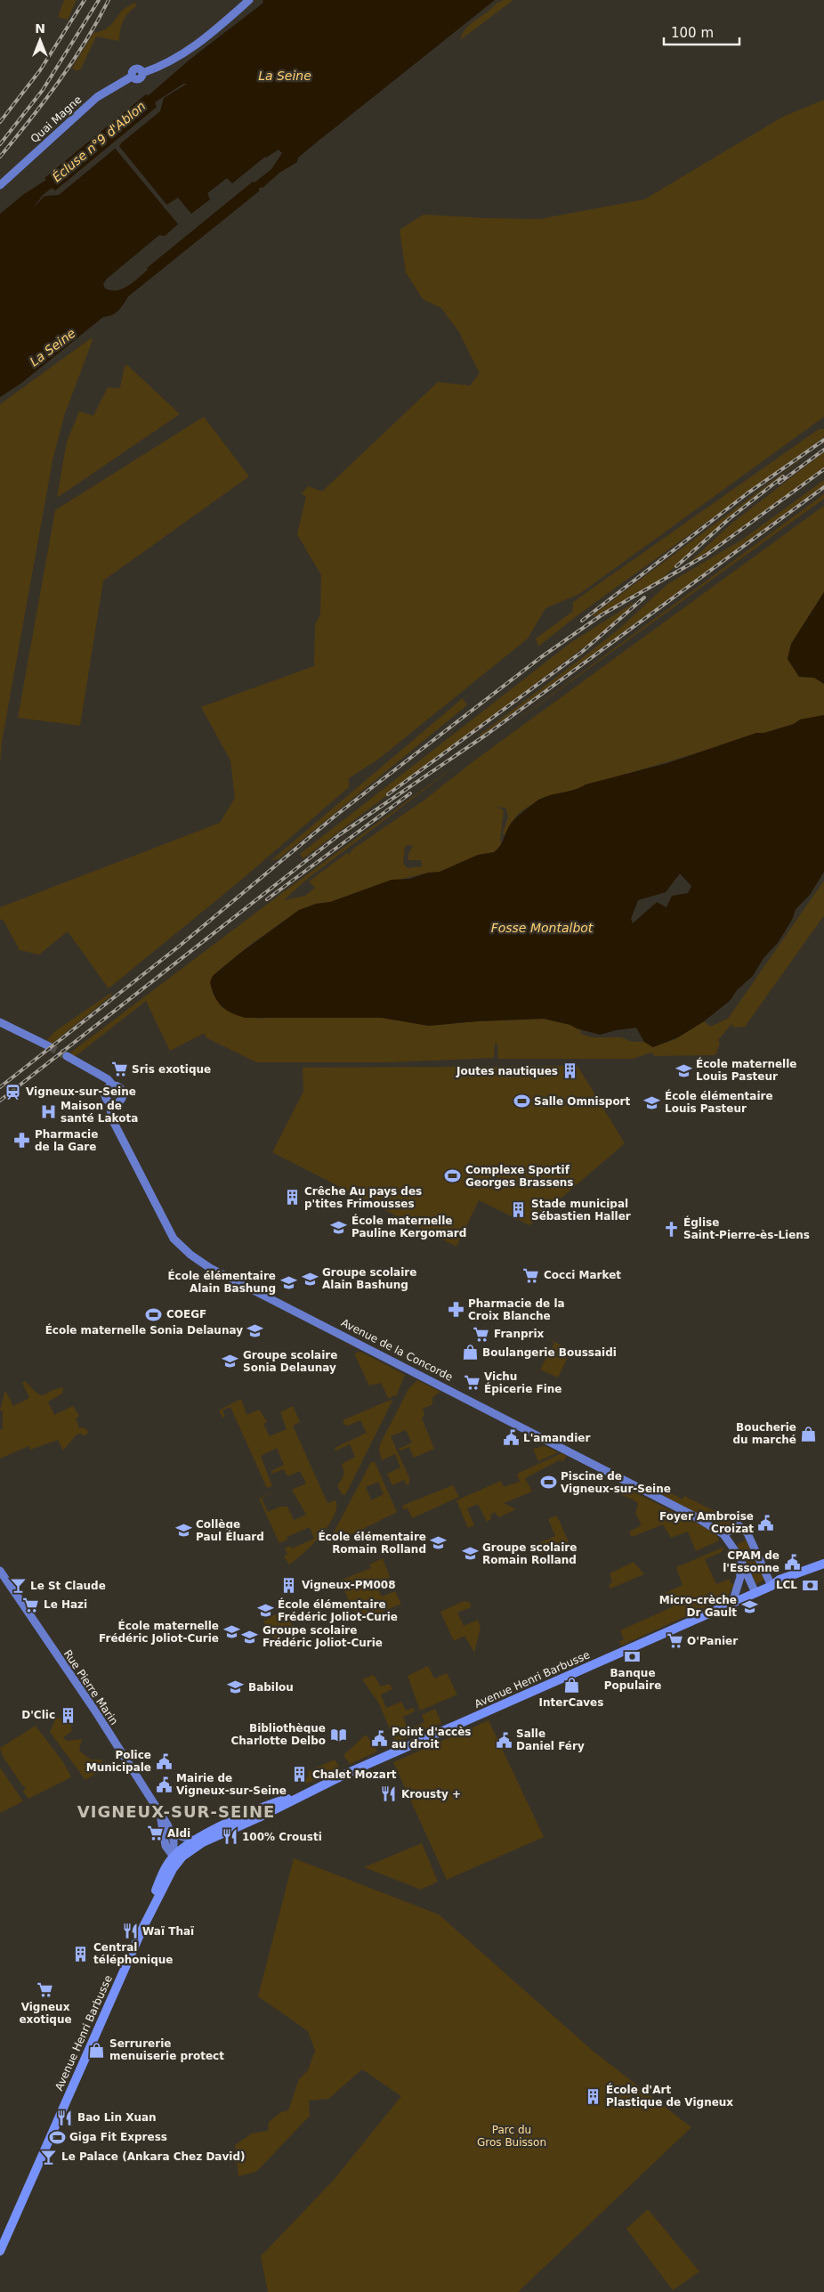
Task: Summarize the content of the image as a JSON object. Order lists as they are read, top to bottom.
{
  "streets": {
    "main road": ["Avenue Henri Barbusse"],
    "street": ["Quai Magne", "Avenue de la Concorde", "Rue Pierre Marin"]
  },
  "crossings": [
    ["Avenue de la Concorde", "Avenue Henri Barbusse"],
    ["Avenue Henri Barbusse", "Rue Pierre Marin"]
  ],
  "districts": ["VIGNEUX-SUR-SEINE"],
  "water": ["La Seine", "Écluse n°9 d'Ablon", "Fosse Montalbot"],
  "parks": ["Parc du Gros Buisson"],
  "places": {
    "supermarket": [
      "Sris exotique",
      "Cocci Market",
      "Franprix",
      "Vichu Épicerie Fine",
      "Le Hazi",
      "O'Panier",
      "Aldi",
      "Vigneux exotique"
    ],
    "school or university": [
      "École maternelle Louis Pasteur",
      "École élémentaire Louis Pasteur",
      "École maternelle Pauline Kergomard",
      "Groupe scolaire Alain Bashung",
      "École élémentaire Alain Bashung",
      "École maternelle Sonia Delaunay",
      "Groupe scolaire Sonia Delaunay",
      "Collège Paul Éluard",
      "École élémentaire Romain Rolland",
      "Groupe scolaire Romain Rolland",
      "Micro-crèche Dr Gault",
      "École élémentaire Frédéric Joliot-Curie",
      "École maternelle Frédéric Joliot-Curie",
      "Groupe scolaire Frédéric Joliot-Curie",
      "Babilou"
    ],
    "building": [
      "Joutes nautiques",
      "Crêche Au pays des p'tites Frimousses",
      "Stade municipal Sébastien Haller",
      "Vigneux-PM008",
      "D'Clic",
      "Chalet Mozart",
      "Central téléphonique",
      "École d'Art Plastique de Vigneux"
    ],
    "station": ["Vigneux-sur-Seine"],
    "sports": [
      "Salle Omnisport",
      "Complexe Sportif Georges Brassens",
      "COEGF",
      "Piscine de Vigneux-sur-Seine",
      "Giga Fit Express"
    ],
    "hospital": ["Maison de santé Lakota"],
    "pharmacy": ["Pharmacie de la Gare", "Pharmacie de la Croix Blanche"],
    "church": ["Église Saint-Pierre-ès-Liens"],
    "shop": [
      "Boulangerie Boussaidi",
      "Boucherie du marché",
      "InterCaves",
      "Serrurerie menuiserie protect"
    ],
    "public building": [
      "L'amandier",
      "Foyer Ambroise Croizat",
      "CPAM de l'Essonne",
      "Point d'accès au droit",
      "Salle Daniel Féry",
      "Police Municipale",
      "Mairie de Vigneux-sur-Seine"
    ],
    "bank": ["LCL", "Banque Populaire"],
    "bar": ["Le St Claude", "Le Palace (Ankara Chez David)"],
    "library": ["Bibliothèque Charlotte Delbo"],
    "restaurant": [
      "Krousty +",
      "100% Crousti",
      "Waï Thaï",
      "Bao Lin Xuan"
    ]
  },
  "scale_bar": "100 m",
  "north": "top"
}
